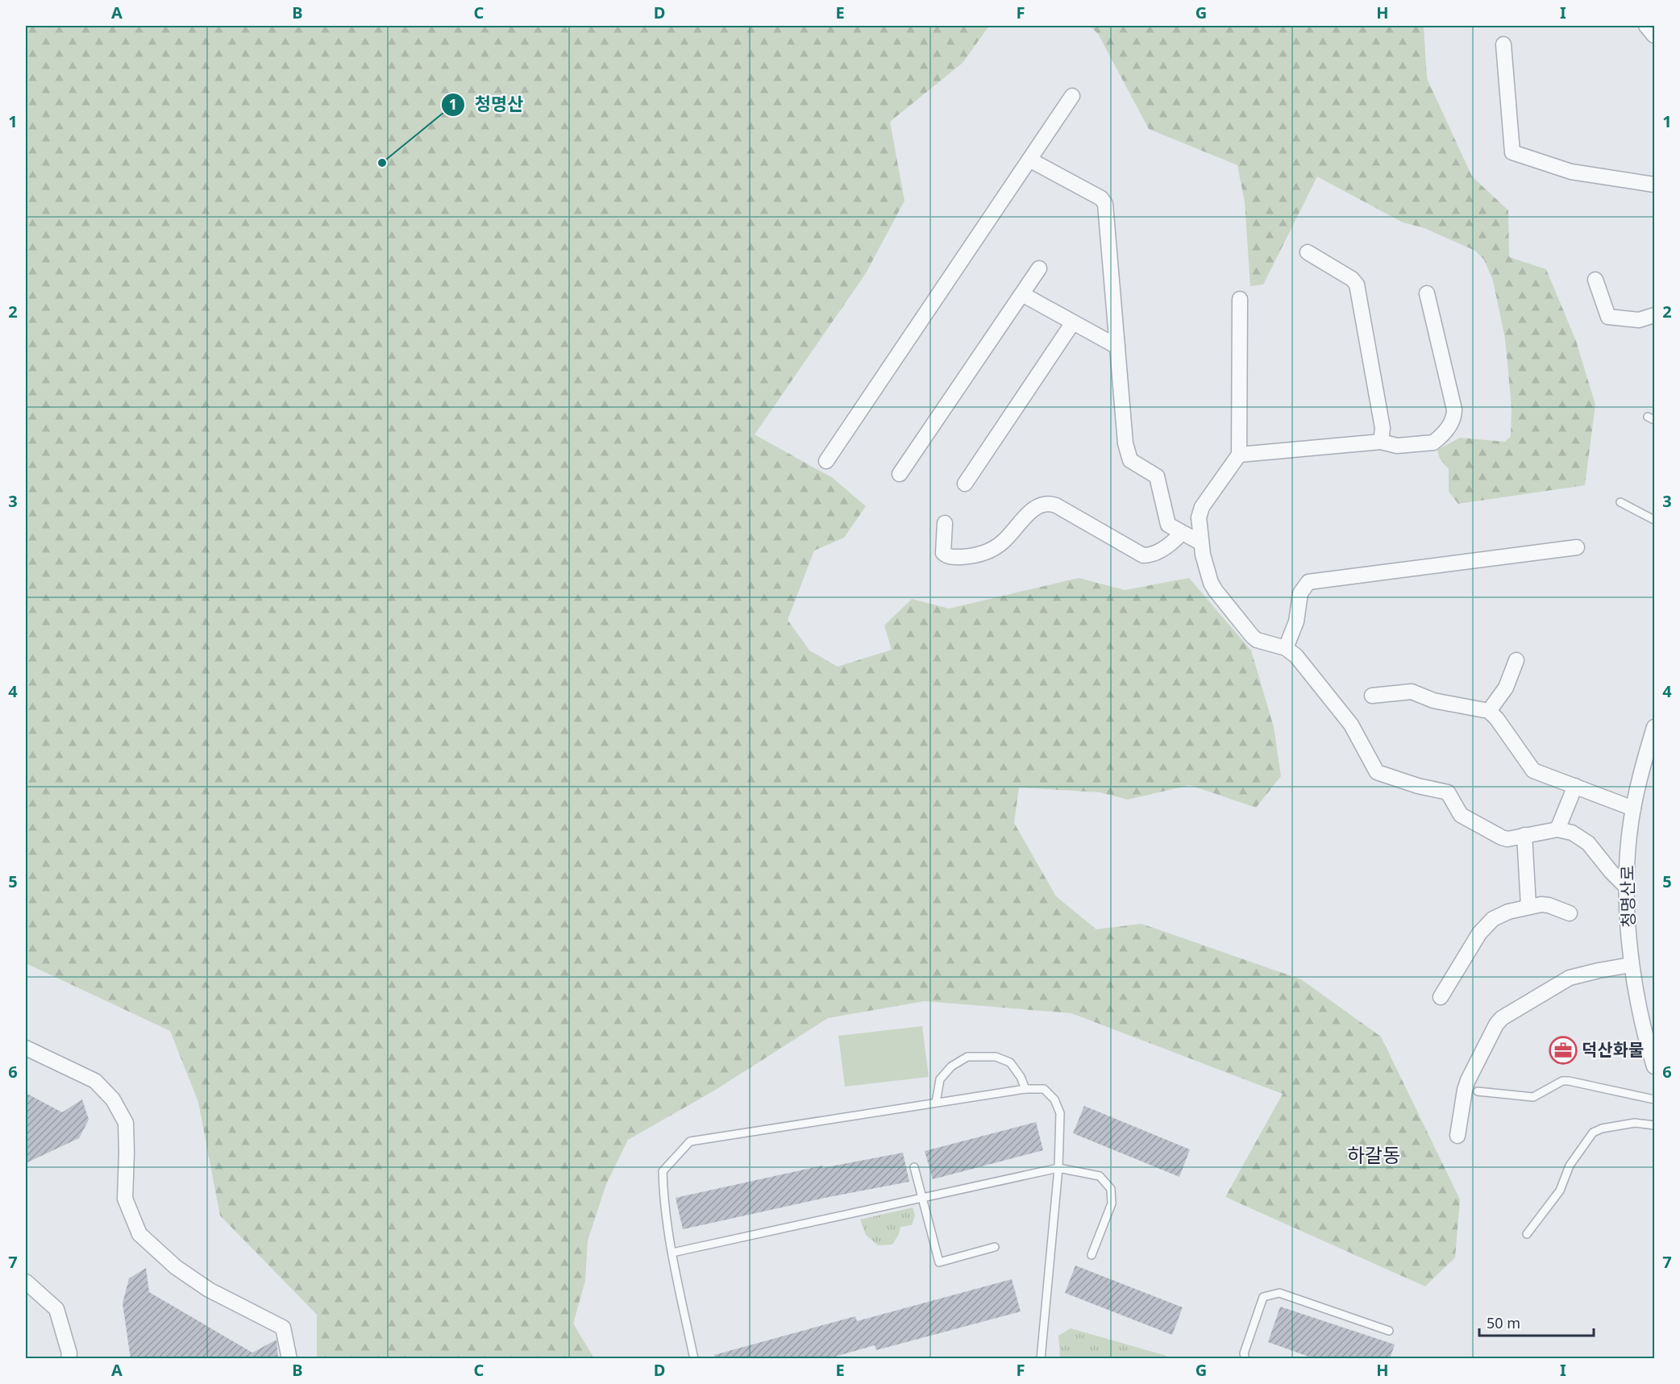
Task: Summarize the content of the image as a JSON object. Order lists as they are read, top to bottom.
{
  "streets": {
    "street": ["청명산로"]
  },
  "districts": ["하갈동"],
  "places": {
    "other": ["청명산"],
    "office": ["덕산화물"]
  },
  "scale_bar": "50 m",
  "grid": {
    "columns": [
      "A",
      "B",
      "C",
      "D",
      "E",
      "F",
      "G",
      "H",
      "I"
    ],
    "rows": [
      "1",
      "2",
      "3",
      "4",
      "5",
      "6",
      "7"
    ]
  }
}
